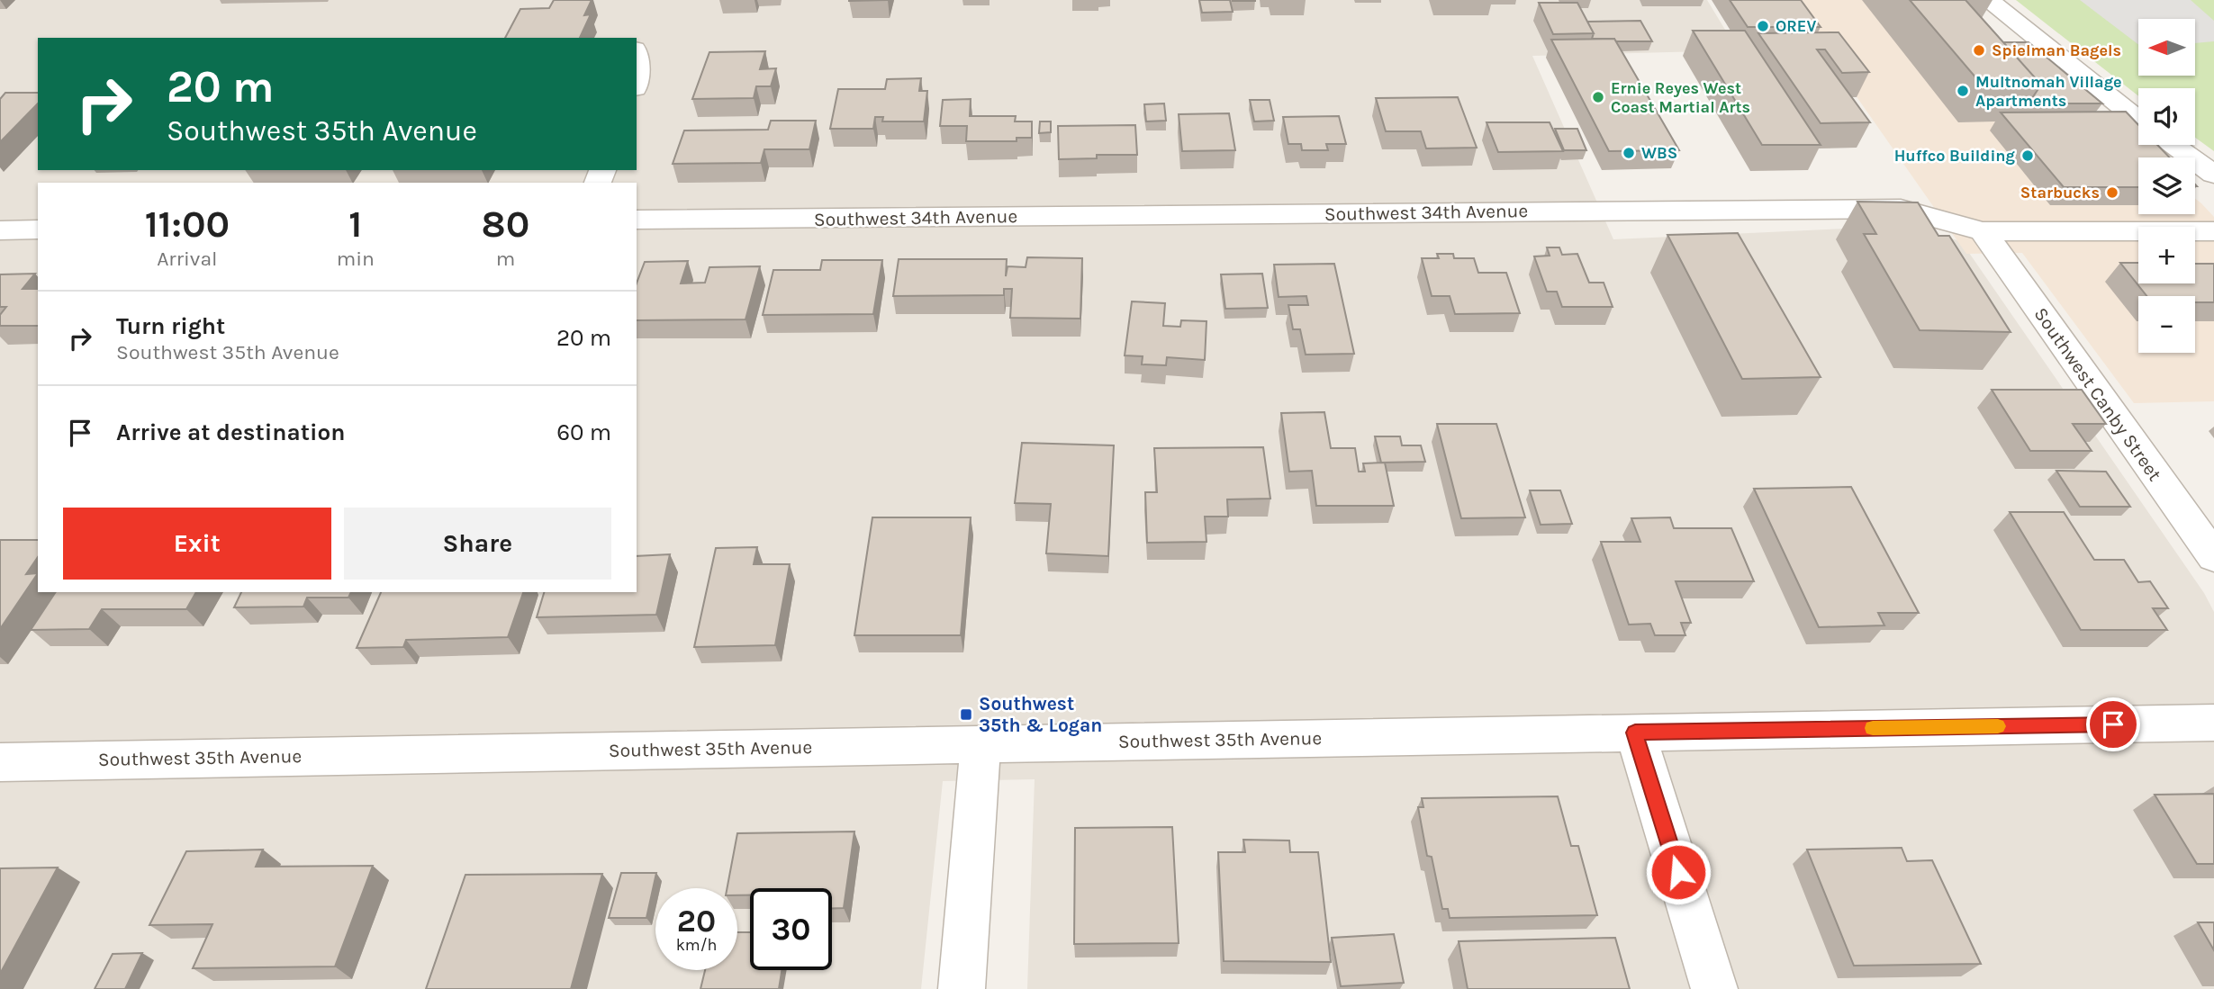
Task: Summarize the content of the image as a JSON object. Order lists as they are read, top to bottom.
{
  "streets": {
    "street": ["Southwest 34th Avenue", "Southwest Canby Street", "Southwest 35th Avenue"]
  },
  "crossings": [
    ["Southwest 34th Avenue", "Southwest Canby Street"]
  ],
  "places": {
    "other": [
      "OREV",
      "Spielman Bagels",
      "Multnomah Village Apartments",
      "Ernie Reyes West Coast Martial Arts",
      "WBS",
      "Huffco Building",
      "Starbucks"
    ],
    "transit": ["Southwest 35th & Logan"]
  },
  "north": "left",
  "page": {
    "map_buttons": ["+", "−"],
    "turn": ["20 m", "Southwest 35th Avenue"],
    "eta": [
      "11:00",
      "Arrival",
      "1",
      "min",
      "80",
      "m"
    ],
    "list": [
      {
        "name": "Turn right",
        "note": "Southwest 35th Avenue",
        "value": "20 m"
      },
      {
        "name": "Arrive at destination",
        "value": "60 m"
      }
    ],
    "buttons": ["Exit", "Share"],
    "speed": "20 km/h",
    "limit": "30"
  }
}
